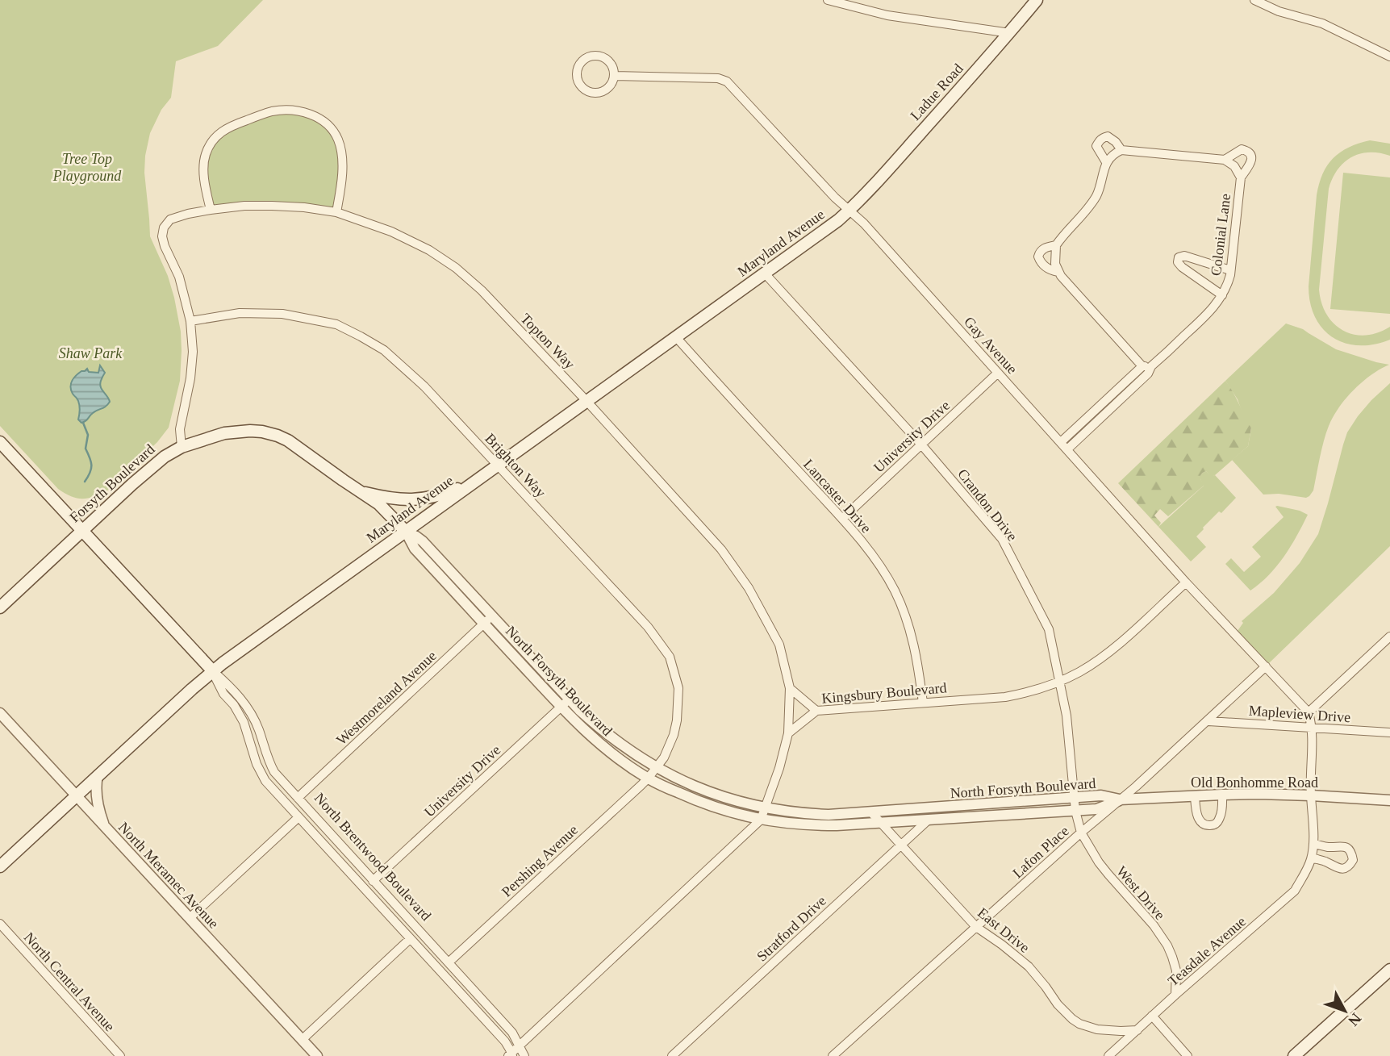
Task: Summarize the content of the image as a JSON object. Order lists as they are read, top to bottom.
{
  "streets": {
    "main road": [
      "Ladue Road",
      "Maryland Avenue",
      "Forsyth Boulevard",
      "North Brentwood Boulevard"
    ],
    "street": [
      "Colonial Lane",
      "Topton Way",
      "Gay Avenue",
      "University Drive",
      "Brighton Way",
      "Lancaster Drive",
      "Crandon Drive",
      "North Forsyth Boulevard",
      "Kingsbury Boulevard",
      "Westmoreland Avenue",
      "Mapleview Drive",
      "Old Bonhomme Road",
      "Lafon Place",
      "Pershing Avenue",
      "North Meramec Avenue",
      "West Drive",
      "Stratford Drive",
      "East Drive",
      "Teasdale Avenue",
      "North Central Avenue"
    ]
  },
  "crossings": [
    ["Ladue Road", "Maryland Avenue"],
    ["Ladue Road", "Gay Avenue"],
    ["Colonial Lane", "Gay Avenue"],
    ["Maryland Avenue", "Topton Way"],
    ["Maryland Avenue", "Gay Avenue"],
    ["Maryland Avenue", "Brighton Way"],
    ["Maryland Avenue", "Forsyth Boulevard"],
    ["Maryland Avenue", "Lancaster Drive"],
    ["Maryland Avenue", "Crandon Drive"],
    ["Maryland Avenue", "North Forsyth Boulevard"],
    ["Maryland Avenue", "North Brentwood Boulevard"],
    ["Maryland Avenue", "North Meramec Avenue"],
    ["Topton Way", "Brighton Way"],
    ["Topton Way", "Kingsbury Boulevard"],
    ["Gay Avenue", "University Drive"],
    ["Gay Avenue", "Kingsbury Boulevard"],
    ["Gay Avenue", "Lafon Place"],
    ["Gay Avenue", "Teasdale Avenue"],
    ["University Drive", "Lancaster Drive"],
    ["University Drive", "Crandon Drive"],
    ["University Drive", "North Forsyth Boulevard"],
    ["University Drive", "North Brentwood Boulevard"],
    ["Brighton Way", "North Forsyth Boulevard"],
    ["Brighton Way", "Pershing Avenue"],
    ["Forsyth Boulevard", "North Forsyth Boulevard"],
    ["Forsyth Boulevard", "North Brentwood Boulevard"],
    ["Lancaster Drive", "Kingsbury Boulevard"],
    ["Crandon Drive", "North Forsyth Boulevard"],
    ["Crandon Drive", "Kingsbury Boulevard"],
    ["Crandon Drive", "West Drive"],
    ["North Forsyth Boulevard", "Westmoreland Avenue"],
    ["North Forsyth Boulevard", "Old Bonhomme Road"],
    ["North Forsyth Boulevard", "Lafon Place"],
    ["North Forsyth Boulevard", "Pershing Avenue"],
    ["North Forsyth Boulevard", "West Drive"],
    ["North Forsyth Boulevard", "Stratford Drive"],
    ["North Forsyth Boulevard", "East Drive"],
    ["Westmoreland Avenue", "North Brentwood Boulevard"],
    ["Mapleview Drive", "Lafon Place"],
    ["Mapleview Drive", "Teasdale Avenue"],
    ["Old Bonhomme Road", "Lafon Place"],
    ["Old Bonhomme Road", "Teasdale Avenue"],
    ["Lafon Place", "West Drive"],
    ["Lafon Place", "East Drive"],
    ["North Brentwood Boulevard", "Pershing Avenue"],
    ["West Drive", "Teasdale Avenue"],
    ["Stratford Drive", "East Drive"],
    ["East Drive", "Teasdale Avenue"]
  ],
  "parks": ["Tree Top Playground", "Shaw Park"],
  "north": "bottom right"
}
